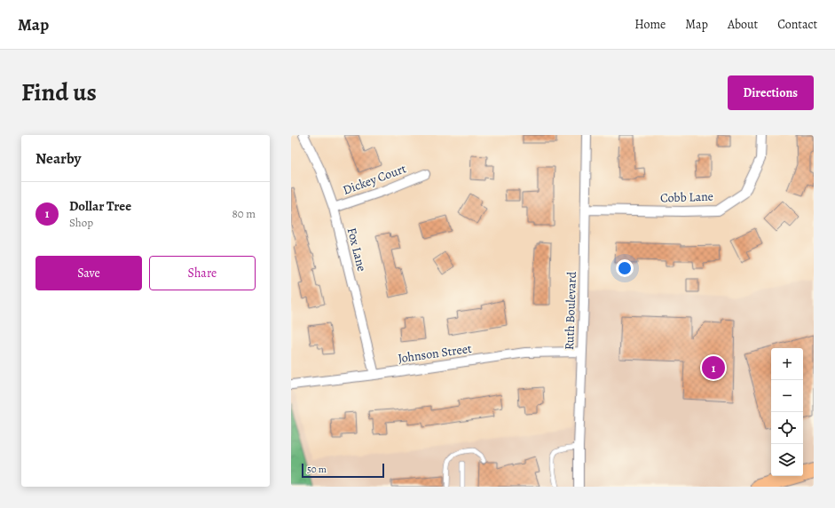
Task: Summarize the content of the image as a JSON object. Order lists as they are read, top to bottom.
{
  "streets": {
    "street": [
      "Dickey Court",
      "Cobb Lane",
      "Fox Lane",
      "Ruth Boulevard",
      "Johnson Street"
    ]
  },
  "crossings": [
    ["Dickey Court", "Fox Lane"],
    ["Cobb Lane", "Ruth Boulevard"],
    ["Fox Lane", "Johnson Street"],
    ["Ruth Boulevard", "Johnson Street"]
  ],
  "scale_bar": "50 m",
  "page": {
    "header": "Map",
    "nav": [
      "Home",
      "Map",
      "About",
      "Contact"
    ],
    "title": "Find us",
    "buttons": [
      "Directions",
      ["Save", "Share"]
    ],
    "heading": "Nearby",
    "list": [
      {
        "mark": "1",
        "name": "Dollar Tree",
        "note": "Shop",
        "value": "80 m"
      }
    ],
    "map_buttons": ["+", "−"],
    "pins": "1",
    "scale": "50 m"
  }
}
